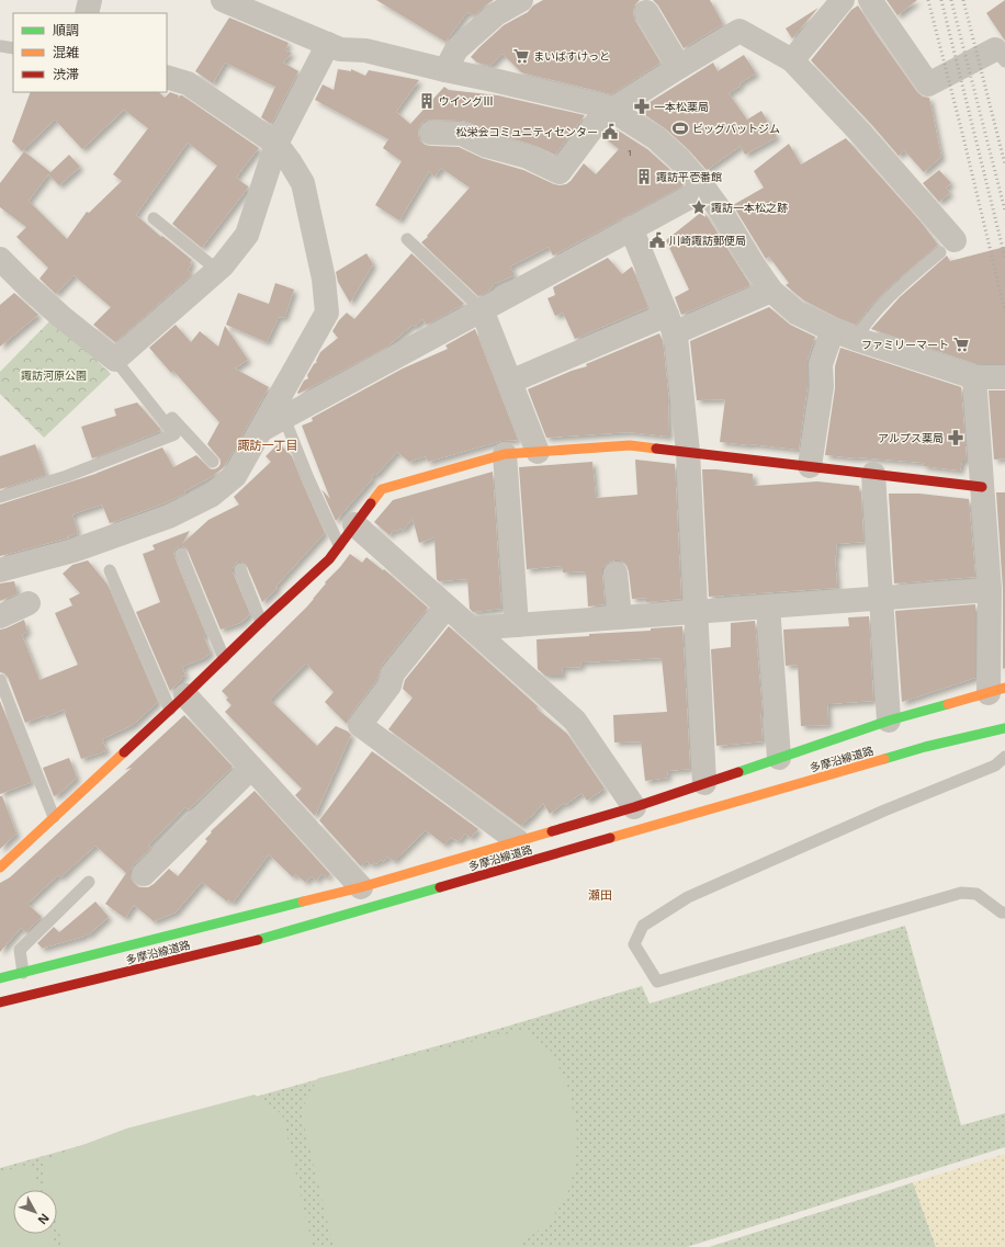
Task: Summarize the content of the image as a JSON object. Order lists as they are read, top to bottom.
{
  "streets": {
    "street": ["多摩沿線道路"]
  },
  "districts": ["諏訪一丁目", "瀬田"],
  "parks": ["諏訪河原公園"],
  "places": {
    "supermarket": ["まいばすけっと", "ファミリーマート"],
    "building": ["ウイングⅢ", "諏訪平壱番館"],
    "pharmacy": ["一本松薬局", "アルプス薬局"],
    "sports": ["ビッグバットジム"],
    "public building": ["松栄会コミュニティセンター", "川崎諏訪郵便局"],
    "place": ["諏訪一本松之跡"]
  },
  "house_numbers": ["1"],
  "legend": ["順調", "混雑", "渋滞"],
  "north": "bottom right"
}
